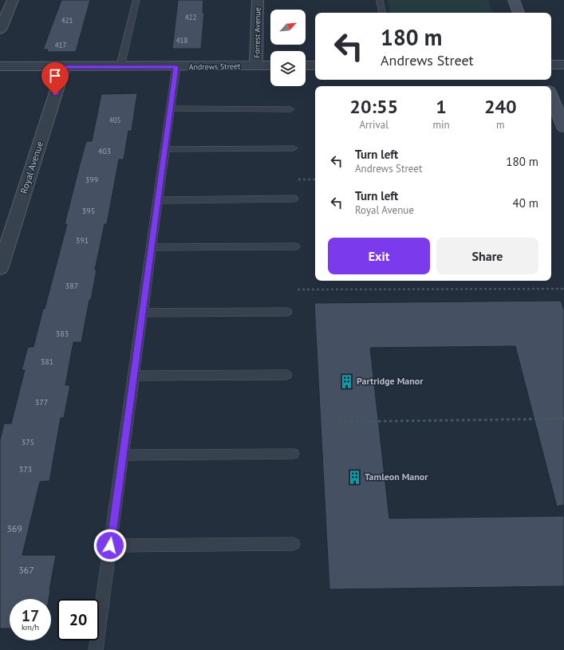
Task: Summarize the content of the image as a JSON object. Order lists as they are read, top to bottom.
{
  "streets": {
    "street": ["Forrest Avenue", "Andrews Street", "Royal Avenue"]
  },
  "crossings": [
    ["Forrest Avenue", "Andrews Street"],
    ["Andrews Street", "Royal Avenue"]
  ],
  "places": {
    "building": ["Partridge Manor", "Tamleon Manor"]
  },
  "house_numbers": [
    "422",
    "421",
    "418",
    "417",
    "405",
    "403",
    "399",
    "395",
    "391",
    "387",
    "383",
    "381",
    "377",
    "375",
    "373",
    "369",
    "367"
  ],
  "north": "top right",
  "page": {
    "turn": ["180 m", "Andrews Street"],
    "eta": [
      "20:55",
      "Arrival",
      "1",
      "min",
      "240",
      "m"
    ],
    "list": [
      {
        "name": "Turn left",
        "note": "Andrews Street",
        "value": "180 m"
      },
      {
        "name": "Turn left",
        "note": "Royal Avenue",
        "value": "40 m"
      }
    ],
    "buttons": ["Exit", "Share"],
    "speed": "17 km/h",
    "limit": "20"
  }
}
